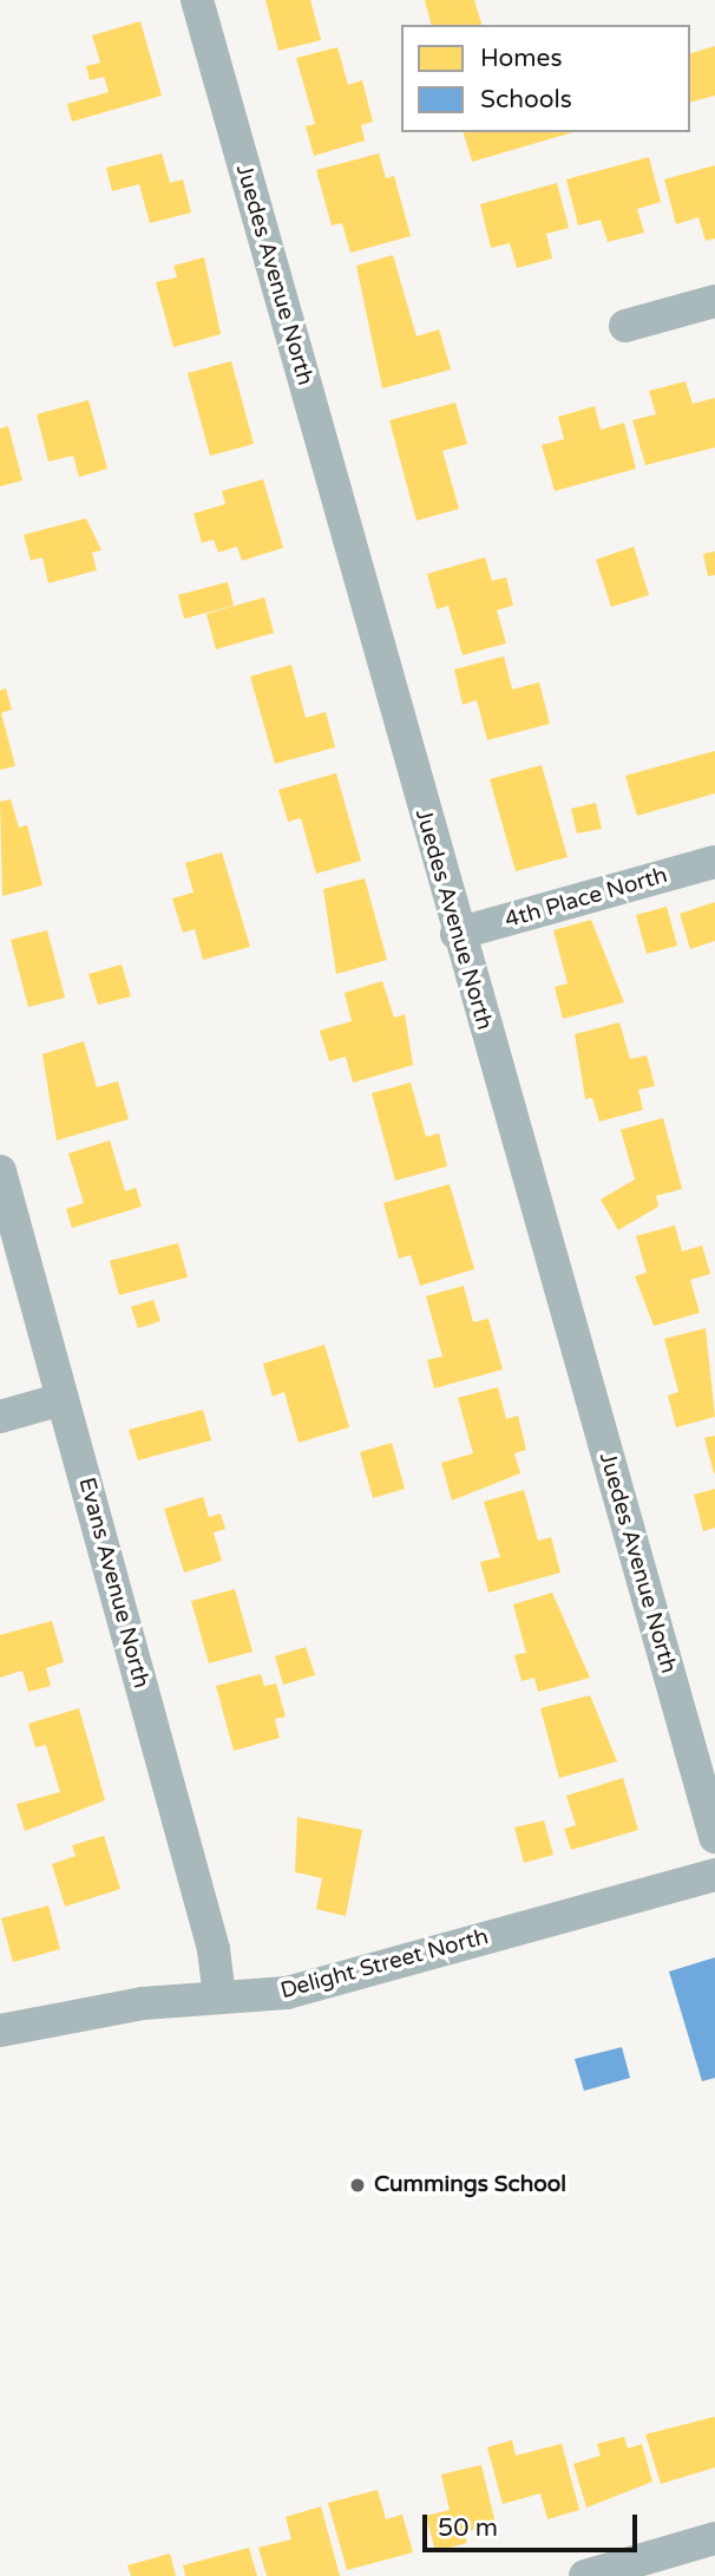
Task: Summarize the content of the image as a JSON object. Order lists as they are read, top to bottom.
{
  "streets": {
    "street": [
      "Juedes Avenue North",
      "4th Place North",
      "Evans Avenue North",
      "Delight Street North"
    ]
  },
  "crossings": [
    ["Juedes Avenue North", "4th Place North"],
    ["Evans Avenue North", "Delight Street North"]
  ],
  "places": ["Cummings School"],
  "legend": ["Homes", "Schools"],
  "scale_bar": "50 m"
}
